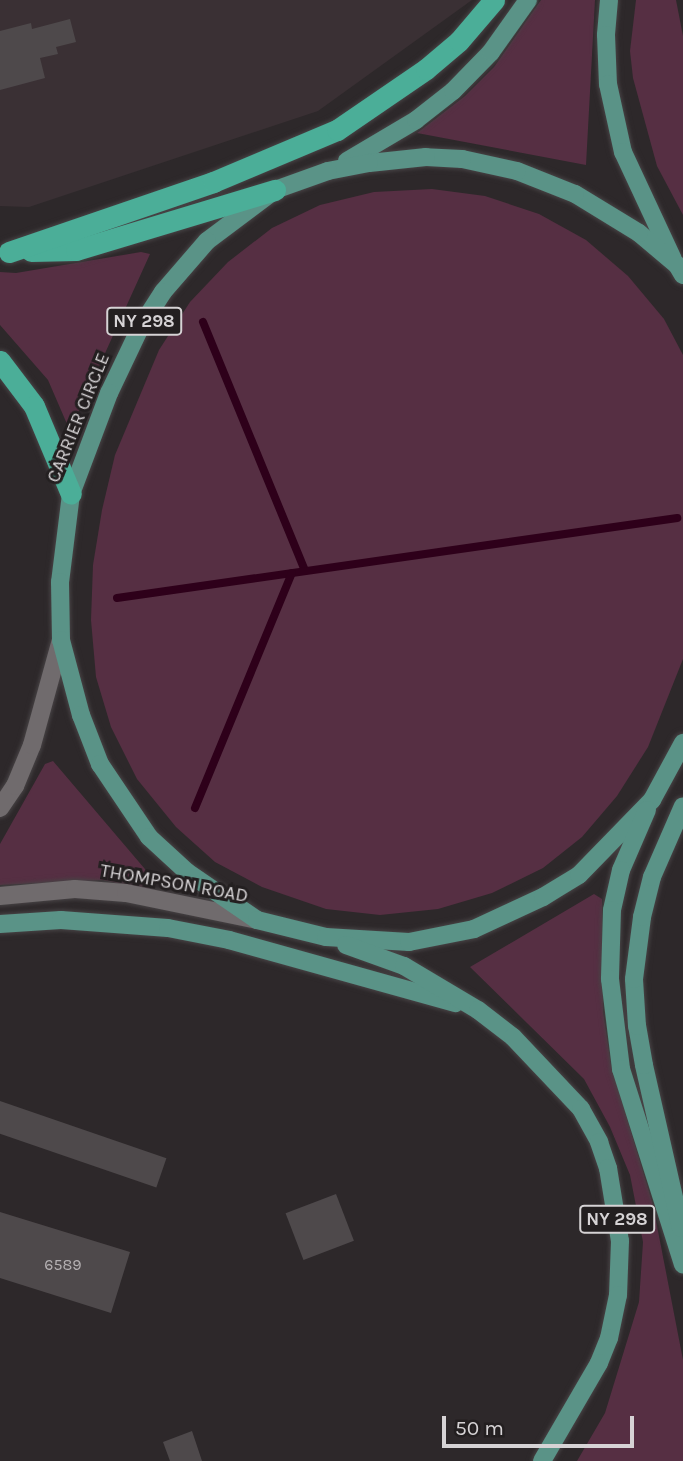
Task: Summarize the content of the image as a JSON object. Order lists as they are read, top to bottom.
{
  "streets": {
    "main road": ["NY 298", "CARRIER CIRCLE"],
    "street": ["THOMPSON ROAD"]
  },
  "crossings": [
    ["NY 298", "CARRIER CIRCLE"],
    ["CARRIER CIRCLE", "THOMPSON ROAD"]
  ],
  "house_numbers": ["6589"],
  "scale_bar": "50 m"
}
